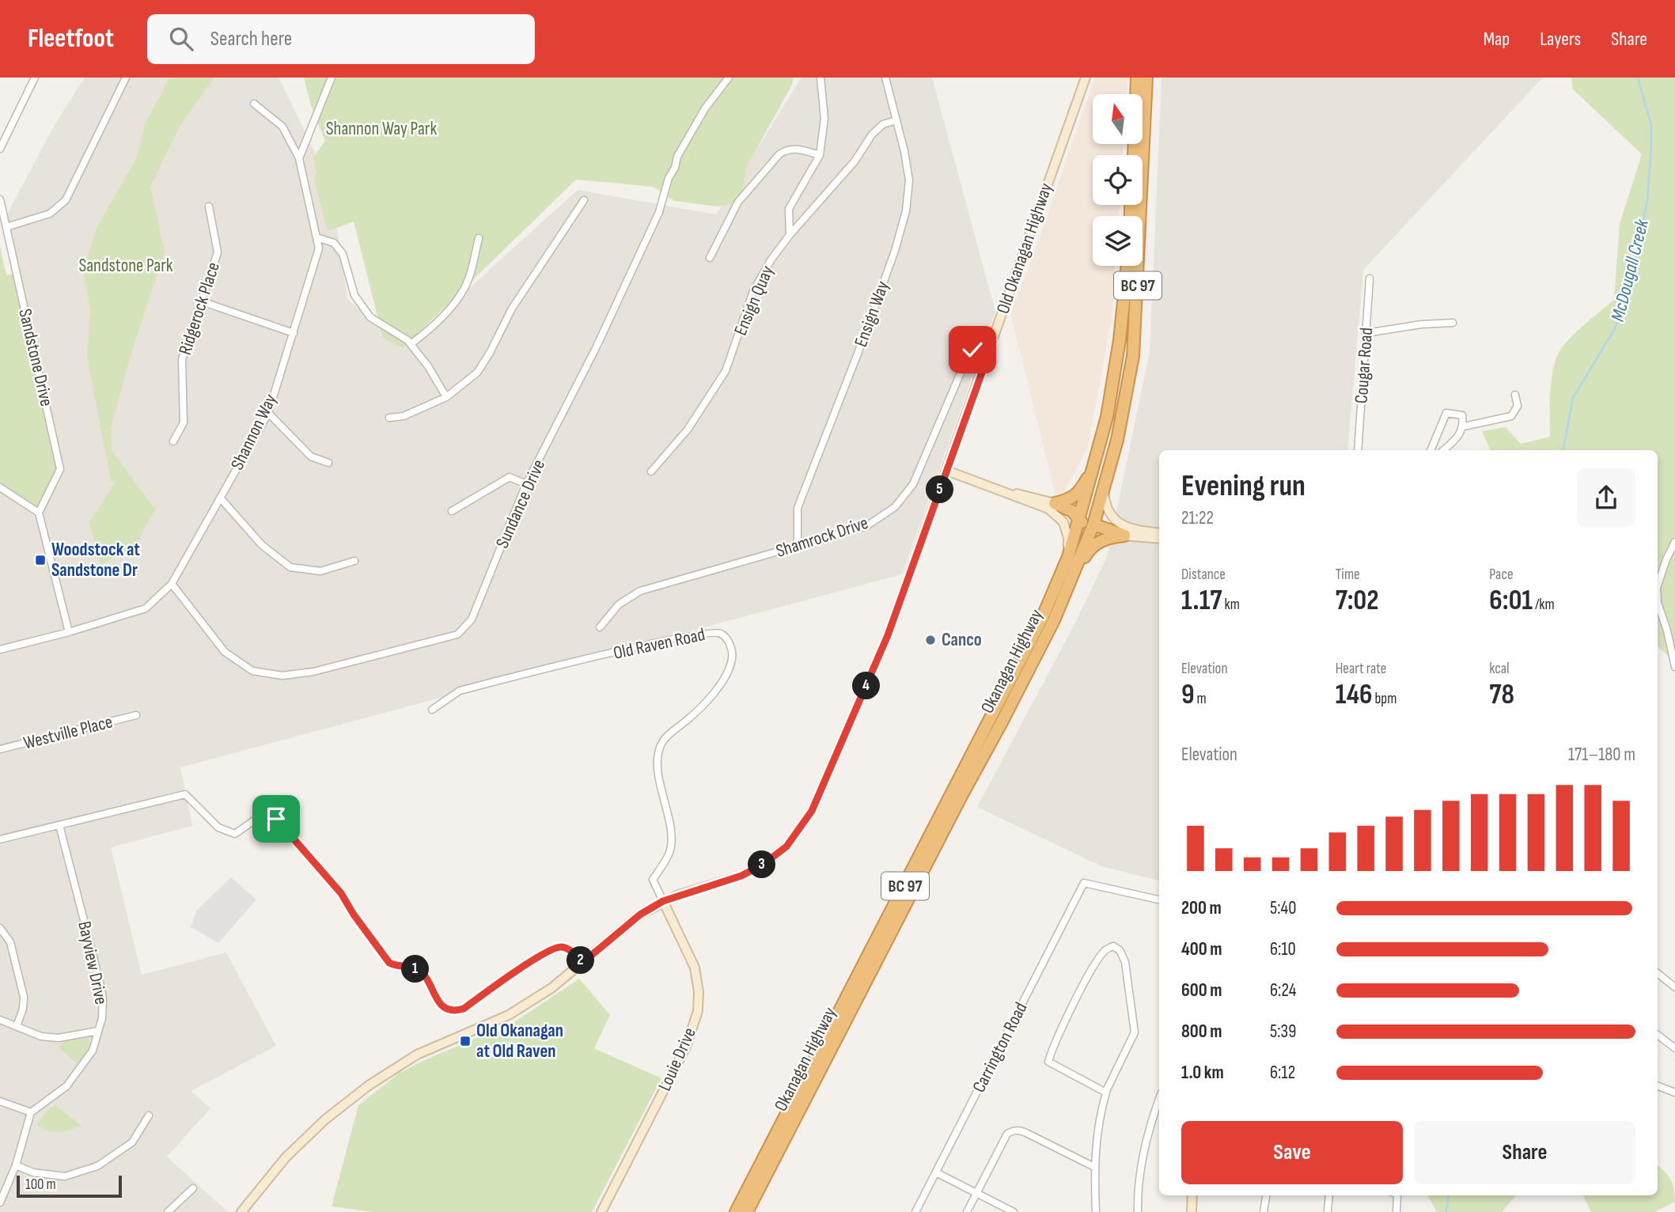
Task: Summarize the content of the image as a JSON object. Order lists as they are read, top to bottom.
{
  "streets": {
    "highway": ["BC 97", "Okanagan Highway"],
    "street": [
      "Old Okanagan Highway",
      "Ensign Quay",
      "Ridgerock Place",
      "Ensign Way",
      "Sandstone Drive",
      "Cougar Road",
      "Shannon Way",
      "Sundance Drive",
      "Shamrock Drive",
      "Old Raven Road",
      "Westville Place",
      "Bayview Drive",
      "Carrington Road",
      "Louie Drive"
    ]
  },
  "crossings": [
    ["Old Okanagan Highway", "Shamrock Drive"],
    ["Old Okanagan Highway", "Old Raven Road"],
    ["Old Okanagan Highway", "Louie Drive"],
    ["Ensign Quay", "Ensign Way"],
    ["Ensign Way", "Shamrock Drive"],
    ["Shannon Way", "Sundance Drive"],
    ["Old Raven Road", "Louie Drive"]
  ],
  "water": ["McDougall Creek"],
  "parks": ["Shannon Way Park", "Sandstone Park"],
  "places": {
    "transit": ["Woodstock at Sandstone Dr", "Old Okanagan at Old Raven"],
    "other": ["Canco"]
  },
  "scale_bar": "100 m",
  "north": "top",
  "page": {
    "header": "Fleetfoot",
    "search": "Search here",
    "nav": ["Map", "Layers", "Share"],
    "heading": ["Evening run", "21:22"],
    "pins": [
      "5",
      "4",
      "3",
      "2",
      "1"
    ],
    "stats": [
      ["Distance", "1.17 km"],
      ["Time", "7:02"],
      ["Pace", "6:01 /km"],
      ["Elevation", "9 m"],
      ["Heart rate", "146 bpm"],
      ["kcal", "78"]
    ],
    "chart": ["Elevation", "171–180 m"],
    "list": [
      {
        "name": "200 m",
        "note": "5:40"
      },
      {
        "name": "400 m",
        "note": "6:10"
      },
      {
        "name": "600 m",
        "note": "6:24"
      },
      {
        "name": "800 m",
        "note": "5:39"
      },
      {
        "name": "1.0 km",
        "note": "6:12"
      }
    ],
    "buttons": ["Save", "Share"],
    "scale": "100 m"
  }
}
